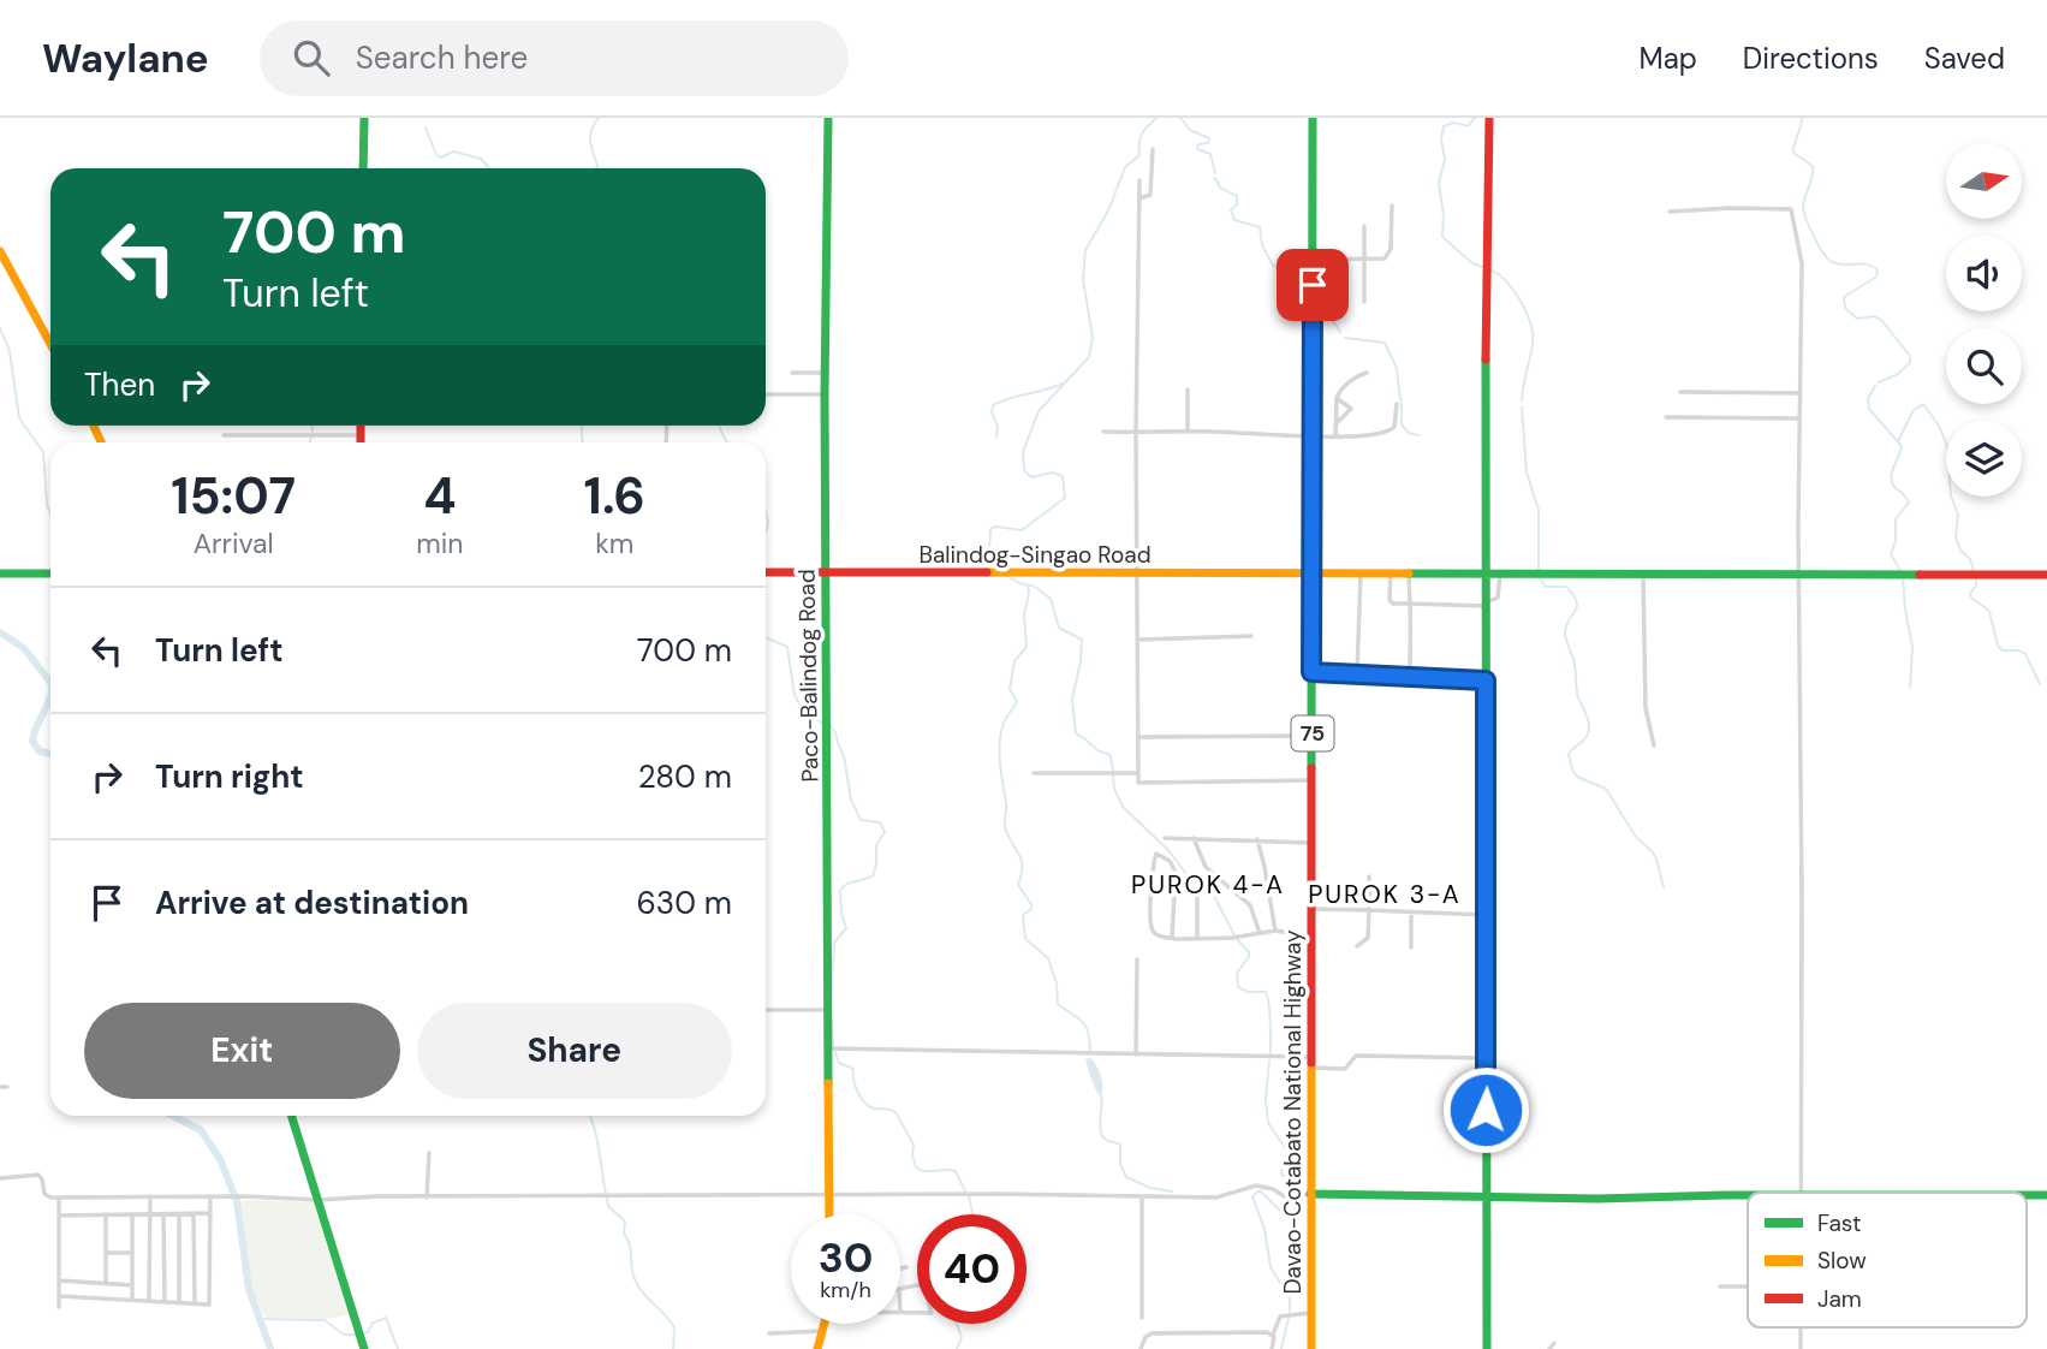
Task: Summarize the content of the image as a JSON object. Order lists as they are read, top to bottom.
{
  "streets": {
    "main road": [
      "Balindog-Singao Road",
      "Paco-Balindog Road",
      "75",
      "Davao-Cotabato National Highway"
    ]
  },
  "crossings": [
    ["Balindog-Singao Road", "Paco-Balindog Road"],
    ["Balindog-Singao Road", "Davao-Cotabato National Highway"]
  ],
  "districts": ["PUROK 4-A", "PUROK 3-A"],
  "legend": ["Fast", "Slow", "Jam"],
  "north": "right",
  "page": {
    "header": "Waylane",
    "search": "Search here",
    "nav": ["Map", "Directions", "Saved"],
    "turn": ["700 m", "Turn left"],
    "then": "Then",
    "eta": [
      "15:07",
      "Arrival",
      "4",
      "min",
      "1.6",
      "km"
    ],
    "list": [
      {
        "name": "Turn left",
        "value": "700 m"
      },
      {
        "name": "Turn right",
        "value": "280 m"
      },
      {
        "name": "Arrive at destination",
        "value": "630 m"
      }
    ],
    "buttons": ["Exit", "Share"],
    "speed": "30 km/h",
    "limit": "40"
  }
}
